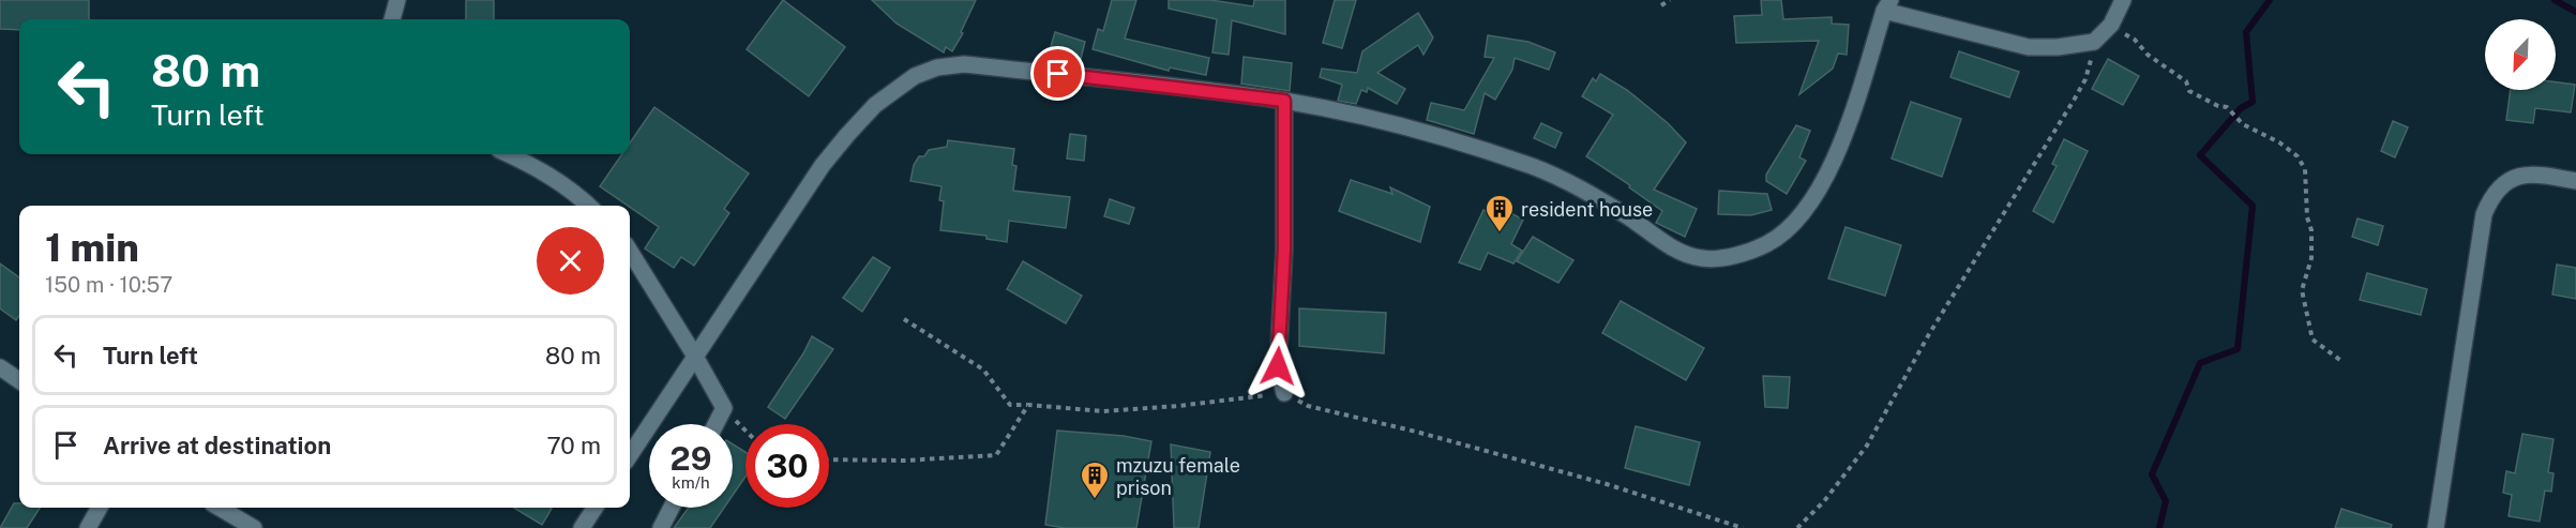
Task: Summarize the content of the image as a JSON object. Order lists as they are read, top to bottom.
{
  "places": {
    "building": ["resident house", "mzuzu female prison"]
  },
  "north": "bottom left",
  "page": {
    "turn": ["80 m", "Turn left"],
    "heading": ["1 min", "150 m · 10:57"],
    "list": [
      {
        "name": "Turn left",
        "value": "80 m"
      },
      {
        "name": "Arrive at destination",
        "value": "70 m"
      }
    ],
    "speed": "29 km/h",
    "limit": "30"
  }
}
